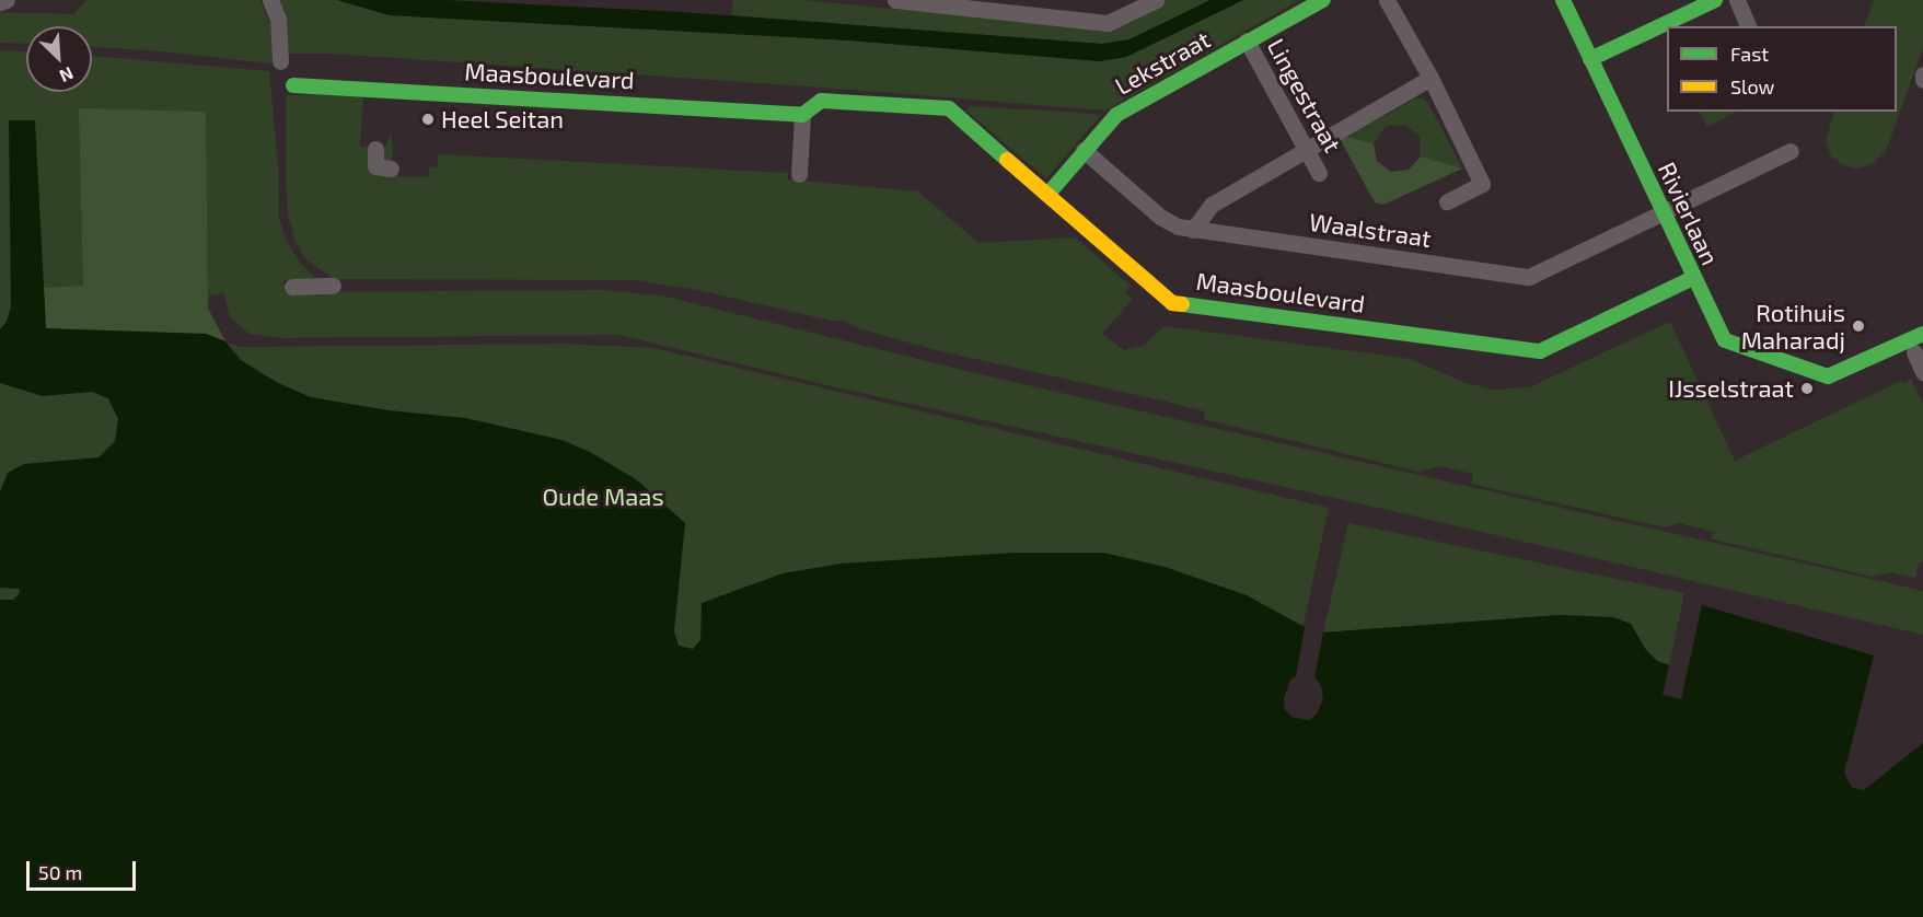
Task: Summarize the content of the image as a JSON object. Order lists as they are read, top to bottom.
{
  "streets": {
    "street": [
      "Lekstraat",
      "Maasboulevard",
      "Lingestraat",
      "Rivierlaan",
      "Waalstraat"
    ]
  },
  "crossings": [
    ["Lekstraat", "Maasboulevard"],
    ["Lekstraat", "Lingestraat"],
    ["Lekstraat", "Waalstraat"],
    ["Maasboulevard", "Rivierlaan"],
    ["Rivierlaan", "Waalstraat"]
  ],
  "parks": ["Oude Maas"],
  "places": ["Heel Seitan", "Rotihuis Maharadj", "IJsselstraat"],
  "legend": ["Fast", "Slow"],
  "scale_bar": "50 m",
  "north": "bottom right"
}
